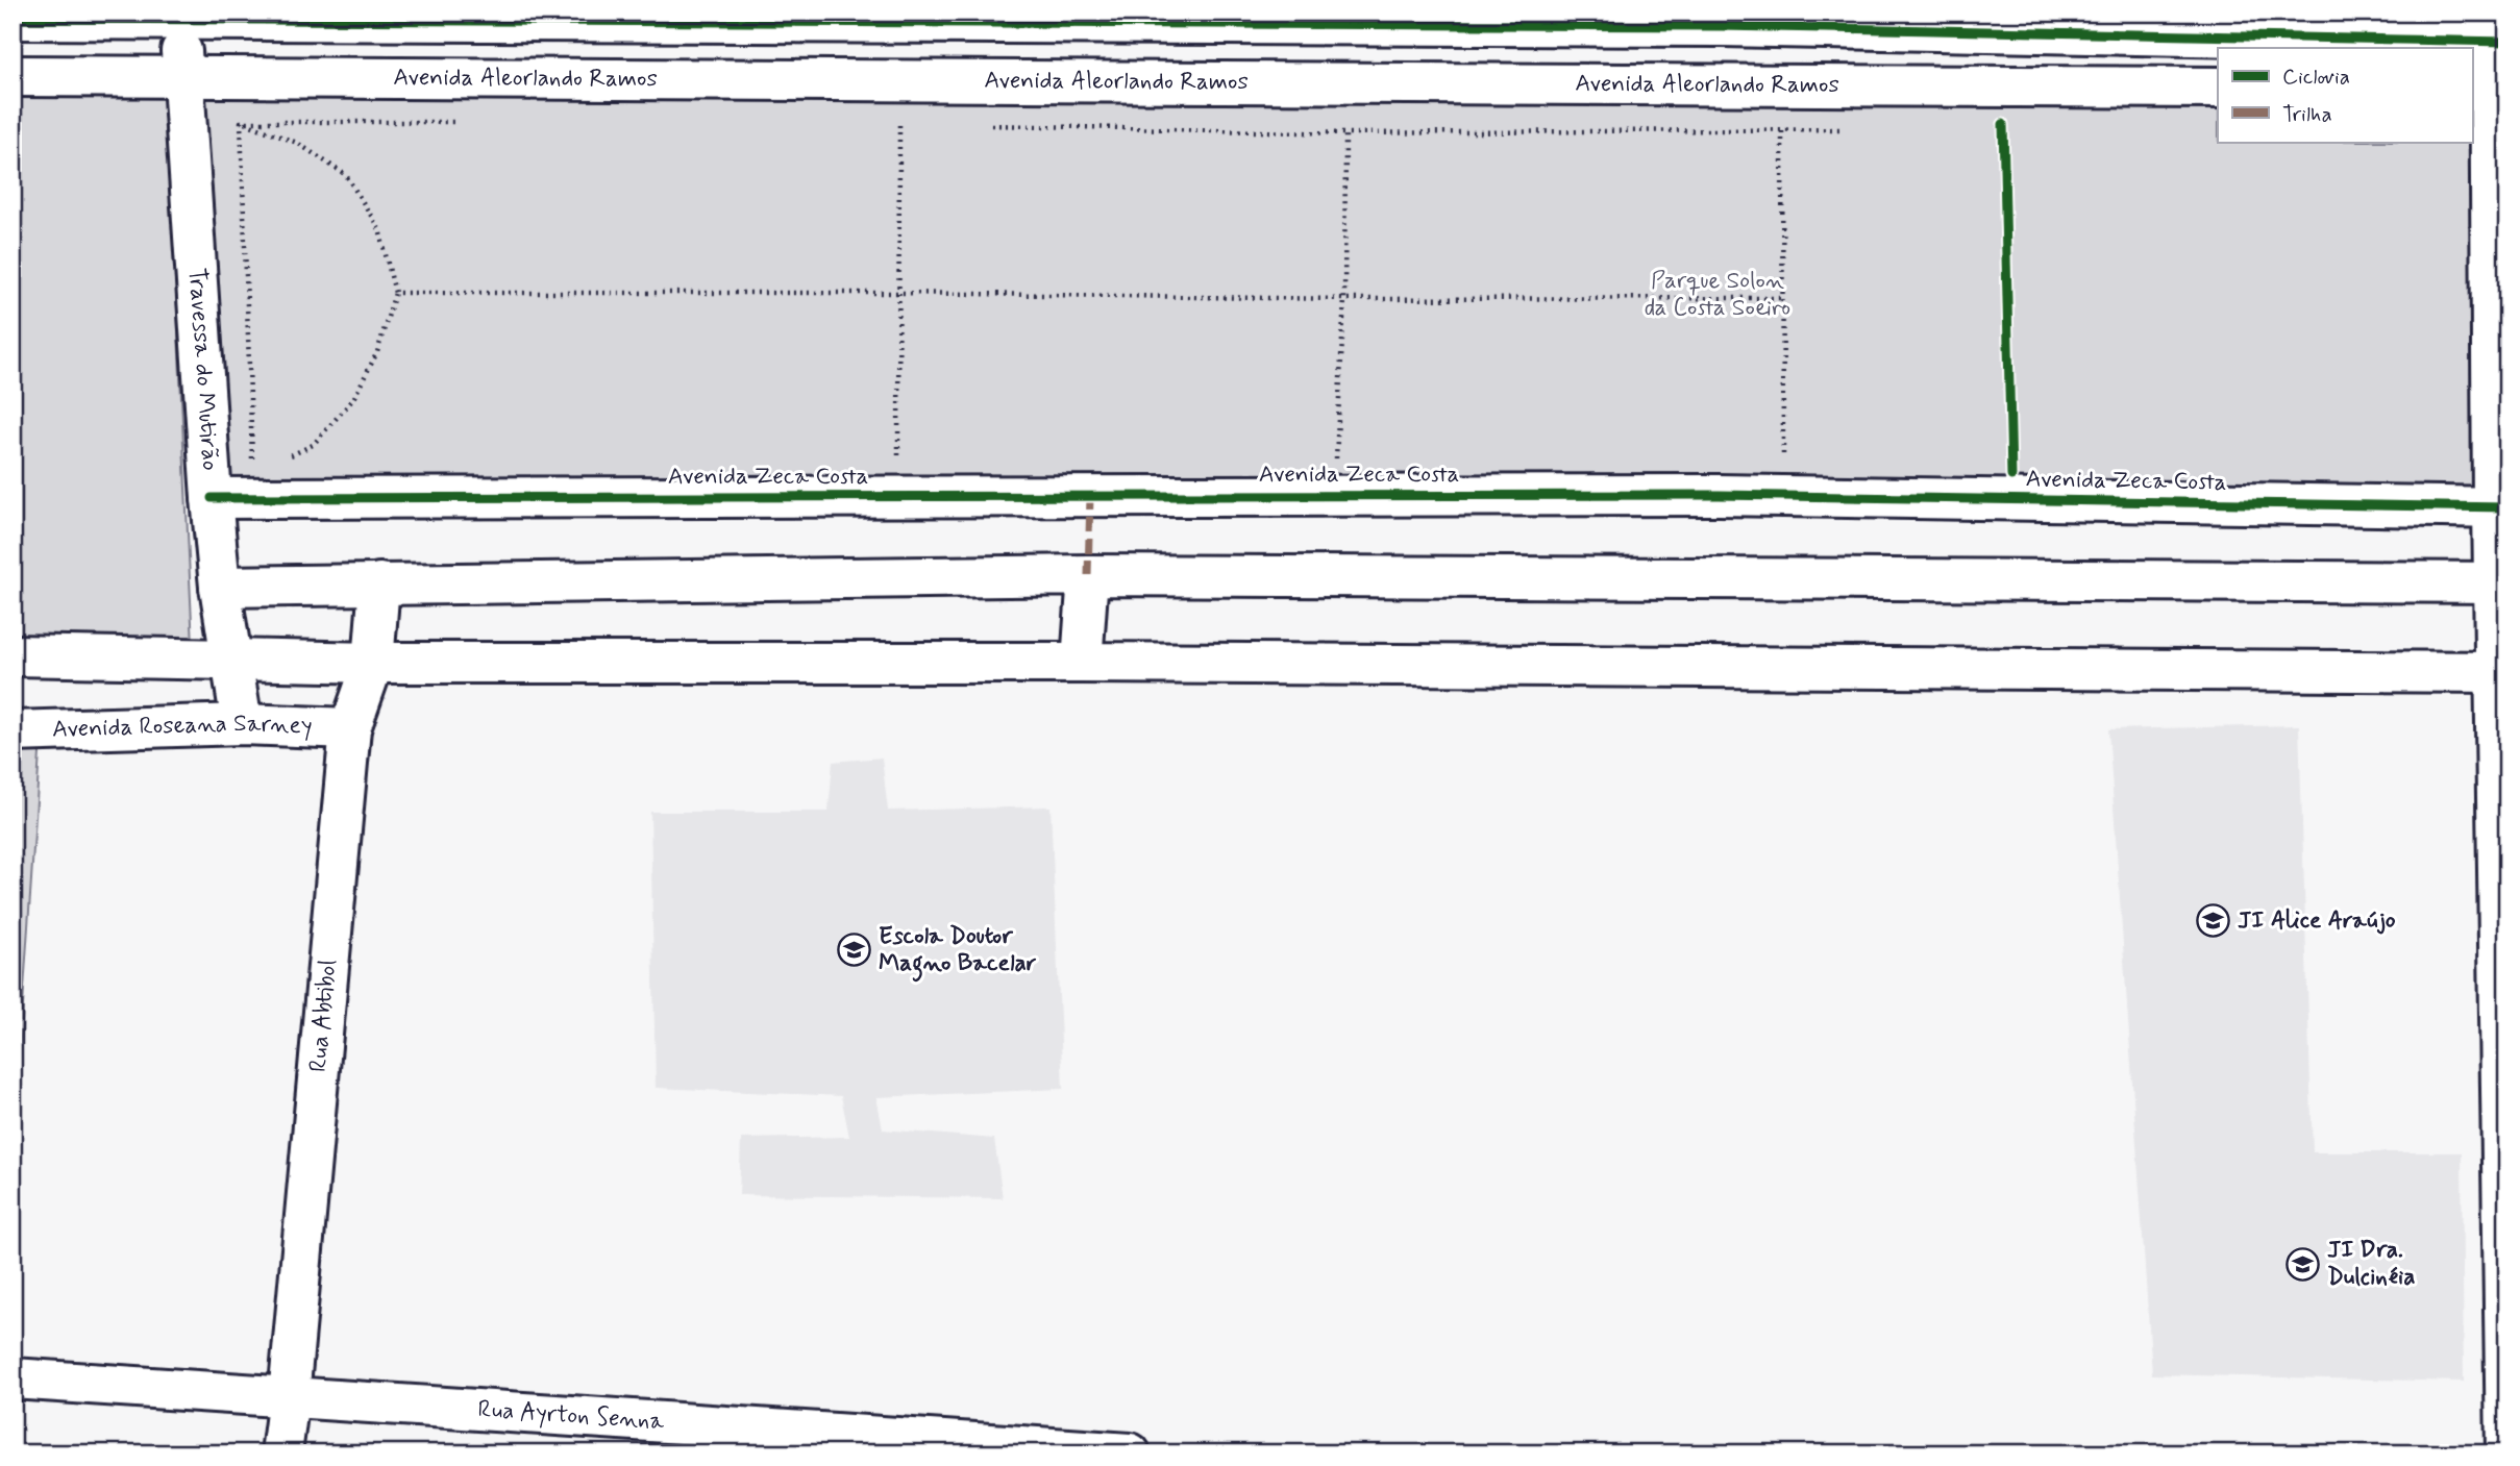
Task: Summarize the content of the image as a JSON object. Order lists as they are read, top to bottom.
{
  "streets": {
    "street": [
      "Avenida Aleorlando Ramos",
      "Travessa do Mutirão",
      "Avenida Zeca Costa",
      "Avenida Roseana Sarney",
      "Rua Abtibol",
      "Rua Ayrton Senna"
    ]
  },
  "crossings": [
    ["Avenida Aleorlando Ramos", "Travessa do Mutirão"],
    ["Travessa do Mutirão", "Avenida Zeca Costa"],
    ["Travessa do Mutirão", "Avenida Roseana Sarney"],
    ["Avenida Roseana Sarney", "Rua Abtibol"],
    ["Rua Abtibol", "Rua Ayrton Senna"]
  ],
  "parks": ["Parque Solon da Costa Soeiro"],
  "places": {
    "school or university": ["JI Alice Araújo", "Escola Doutor Magno Bacelar", "JI Dra. Dulcinéia"]
  },
  "legend": ["Ciclovia", "Trilha"]
}
